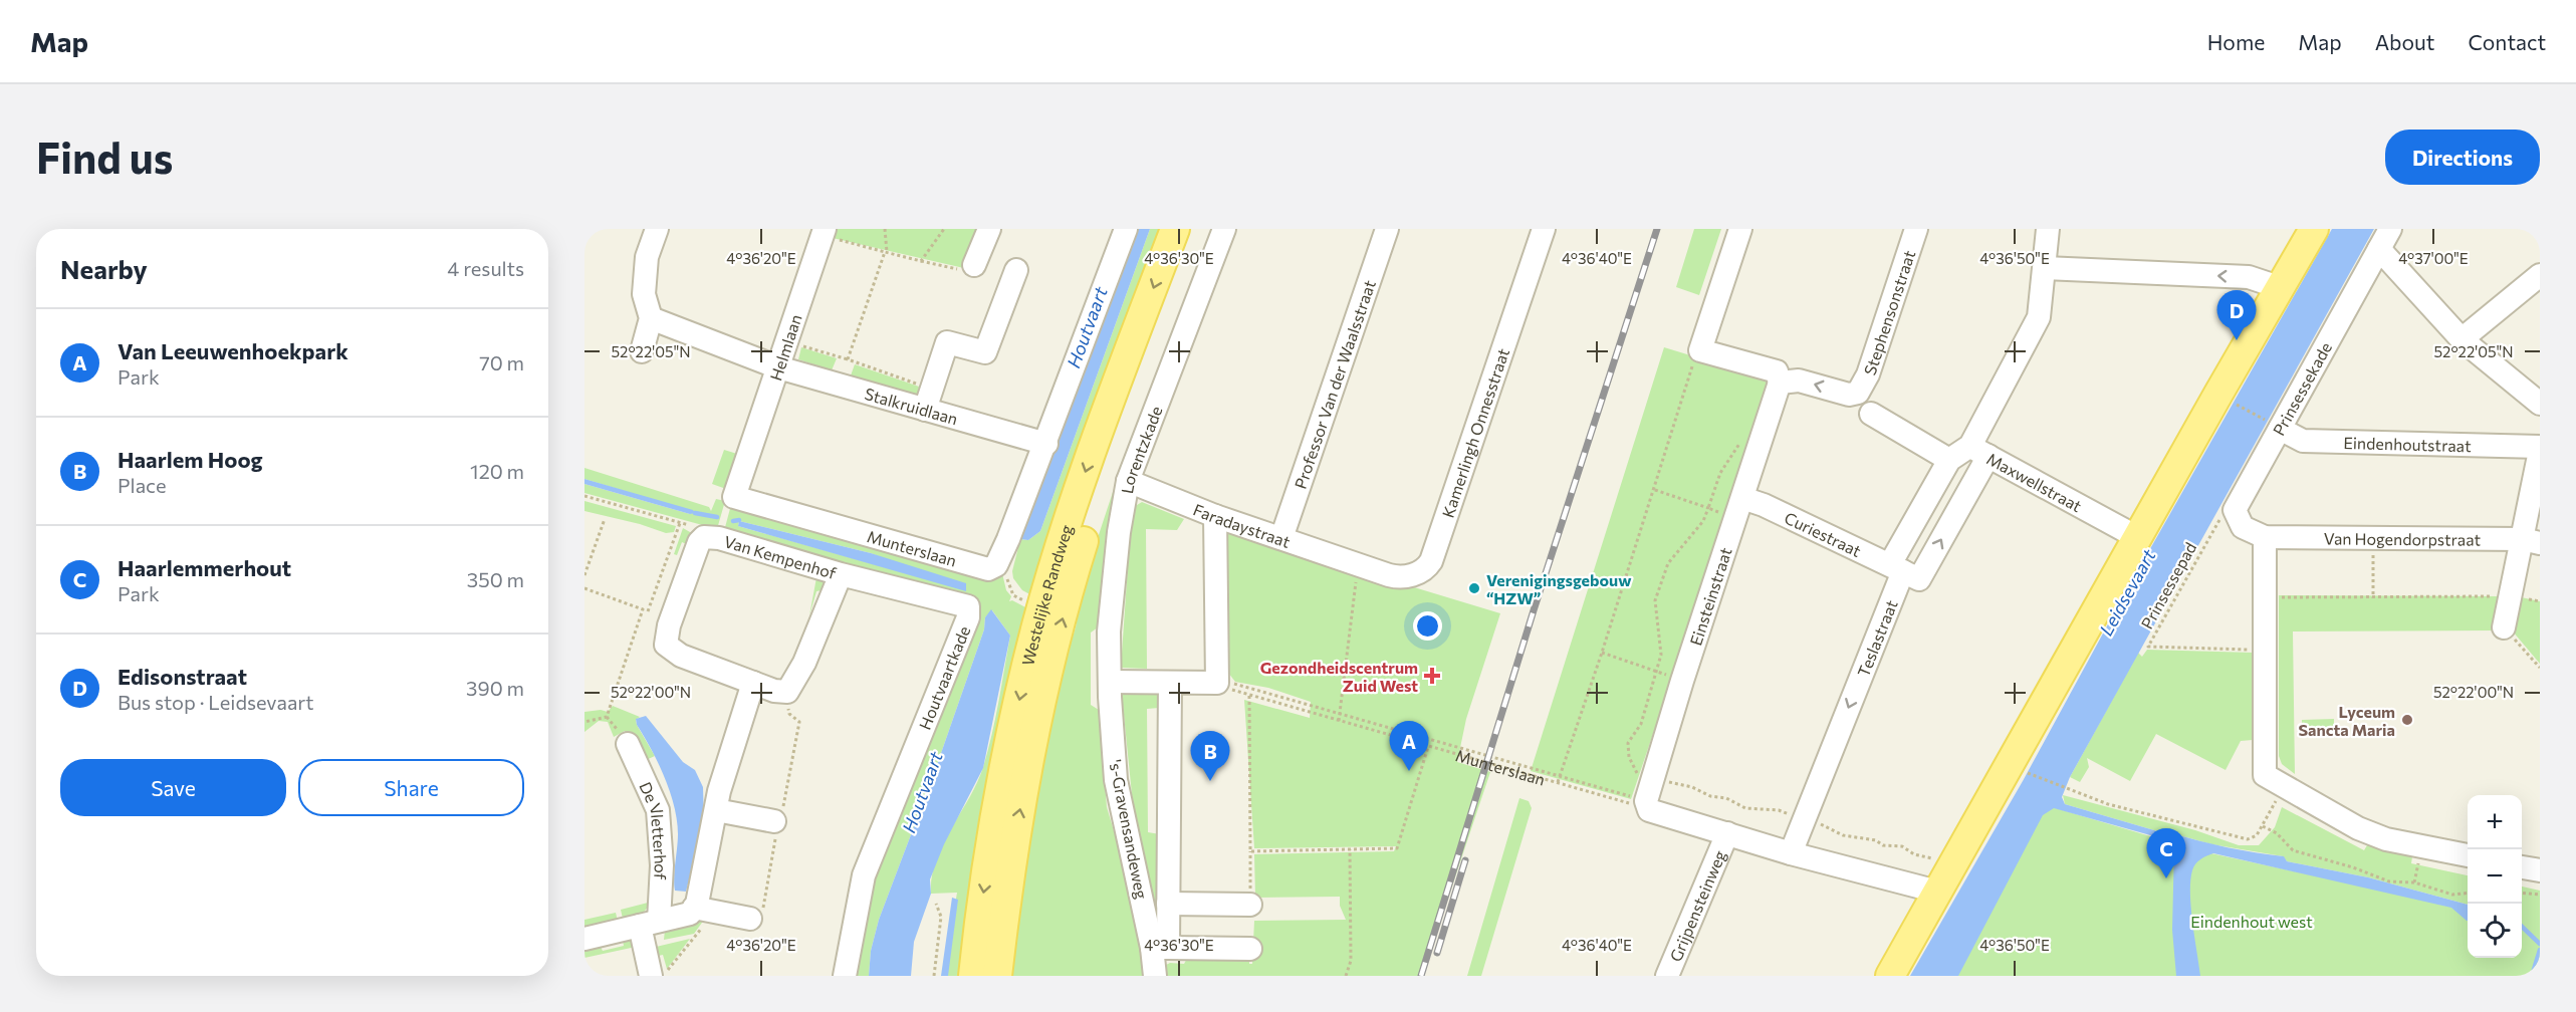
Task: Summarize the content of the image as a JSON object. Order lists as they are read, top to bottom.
{
  "streets": {
    "main road": ["Westelijke Randweg"],
    "street": [
      "Stephensonstraat",
      "Helmlaan",
      "Professor Van der Waalsstraat",
      "Prinsessekade",
      "Stalkruidlaan",
      "Kamerlingh Onnesstraat",
      "Eindenhoutstraat",
      "Lorentzkade",
      "Maxwellstraat",
      "Faradaystraat",
      "Curiestraat",
      "Van Hogendorpstraat",
      "Munterslaan",
      "Van Kempenhof",
      "Einsteinstraat",
      "Teslastraat",
      "Houtvaartkade",
      "'s-Gravensandeweg",
      "De Vletterhof",
      "Grijpensteinweg"
    ],
    "path": ["Prinsessepad"]
  },
  "crossings": [
    ["Stephensonstraat", "Einsteinstraat"],
    ["Helmlaan", "Stalkruidlaan"],
    ["Helmlaan", "Munterslaan"],
    ["Professor Van der Waalsstraat", "Faradaystraat"],
    ["Prinsessekade", "Eindenhoutstraat"],
    ["Prinsessekade", "Prinsessepad"],
    ["Stalkruidlaan", "Munterslaan"],
    ["Kamerlingh Onnesstraat", "Faradaystraat"],
    ["Eindenhoutstraat", "Van Hogendorpstraat"],
    ["Lorentzkade", "Faradaystraat"],
    ["Lorentzkade", "'s-Gravensandeweg"],
    ["Maxwellstraat", "Teslastraat"],
    ["Curiestraat", "Einsteinstraat"],
    ["Curiestraat", "Teslastraat"],
    ["Munterslaan", "Einsteinstraat"],
    ["Van Kempenhof", "Houtvaartkade"]
  ],
  "one_way": ["Teslastraat"],
  "water": ["Houtvaart", "Leidsevaart"],
  "parks": ["Eindenhout west"],
  "places": {
    "other": ["Verenigingsgebouw “HZW”", "Lyceum Sancta Maria"],
    "health": ["Gezondheidscentrum Zuid West"]
  },
  "page": {
    "header": "Map",
    "nav": [
      "Home",
      "Map",
      "About",
      "Contact"
    ],
    "buttons": [
      "Directions",
      ["Save", "Share"]
    ],
    "title": "Find us",
    "heading": ["Nearby", "4 results"],
    "pins": [
      "D",
      "A",
      "B",
      "C"
    ],
    "list": [
      {
        "mark": "A",
        "name": "Van Leeuwenhoekpark",
        "note": "Park",
        "value": "70 m"
      },
      {
        "mark": "B",
        "name": "Haarlem Hoog",
        "note": "Place",
        "value": "120 m"
      },
      {
        "mark": "C",
        "name": "Haarlemmerhout",
        "note": "Park",
        "value": "350 m"
      },
      {
        "mark": "D",
        "name": "Edisonstraat",
        "note": "Bus stop · Leidsevaart",
        "value": "390 m"
      }
    ],
    "map_buttons": ["+", "−"]
  },
  "coordinates": [
    "4°36'20\"E",
    "4°36'30\"E",
    "4°36'40\"E",
    "4°36'50\"E",
    "4°37'00\"E",
    "52°22'05\"N",
    "52°22'00\"N"
  ]
}
